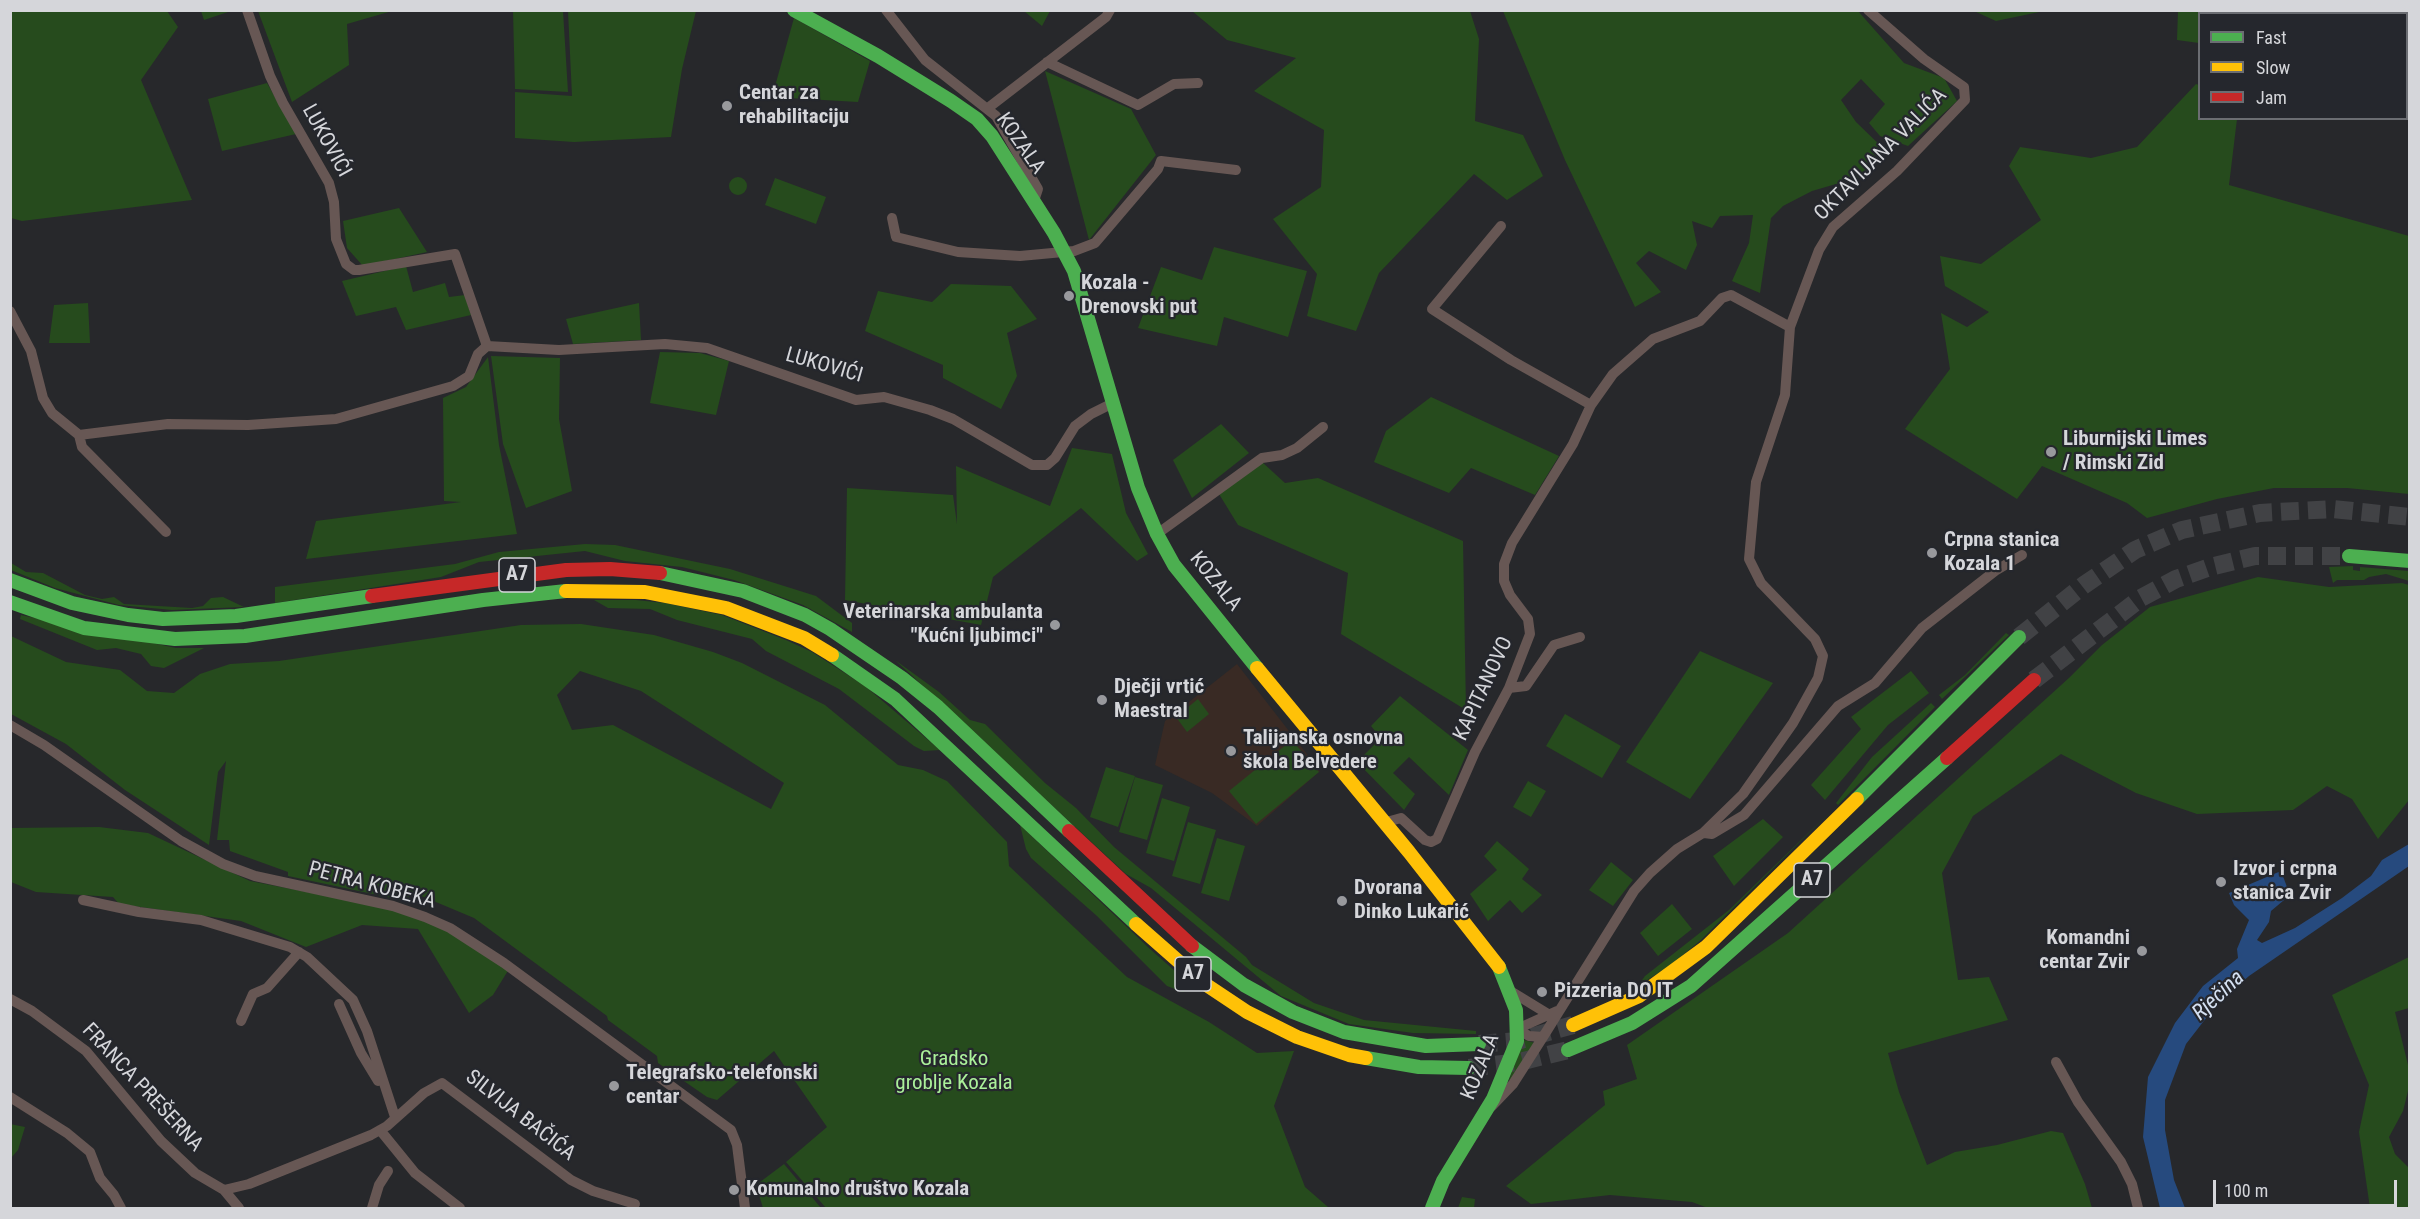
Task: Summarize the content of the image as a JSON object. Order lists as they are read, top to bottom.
{
  "streets": {
    "main road": ["KOZALA", "A7"],
    "street": [
      "LUKOVIĆI",
      "OKTAVIJANA VALIĆA",
      "KAPITANOVO",
      "PETRA KOBEKA",
      "FRANCA PREŠERNA",
      "SILVIJA BAČIĆA"
    ]
  },
  "crossings": [
    ["LUKOVIĆI", "KOZALA"],
    ["KOZALA", "OKTAVIJANA VALIĆA"],
    ["KOZALA", "KAPITANOVO"],
    ["OKTAVIJANA VALIĆA", "KAPITANOVO"],
    ["FRANCA PREŠERNA", "SILVIJA BAČIĆA"]
  ],
  "water": ["Rječina"],
  "parks": ["Gradsko groblje Kozala"],
  "places": [
    "Centar za rehabilitaciju",
    "Kozala - Drenovski put",
    "Liburnijski Limes / Rimski Zid",
    "Crpna stanica Kozala 1",
    "Veterinarska ambulanta \"Kućni ljubimci\"",
    "Dječji vrtić Maestral",
    "Talijanska osnovna škola Belvedere",
    "Izvor i crpna stanica Zvir",
    "Dvorana Dinko Lukarić",
    "Komandni centar Zvir",
    "Pizzeria DO IT",
    "Telegrafsko-telefonski centar",
    "Komunalno društvo Kozala"
  ],
  "legend": ["Fast", "Slow", "Jam"],
  "scale_bar": "100 m"
}
